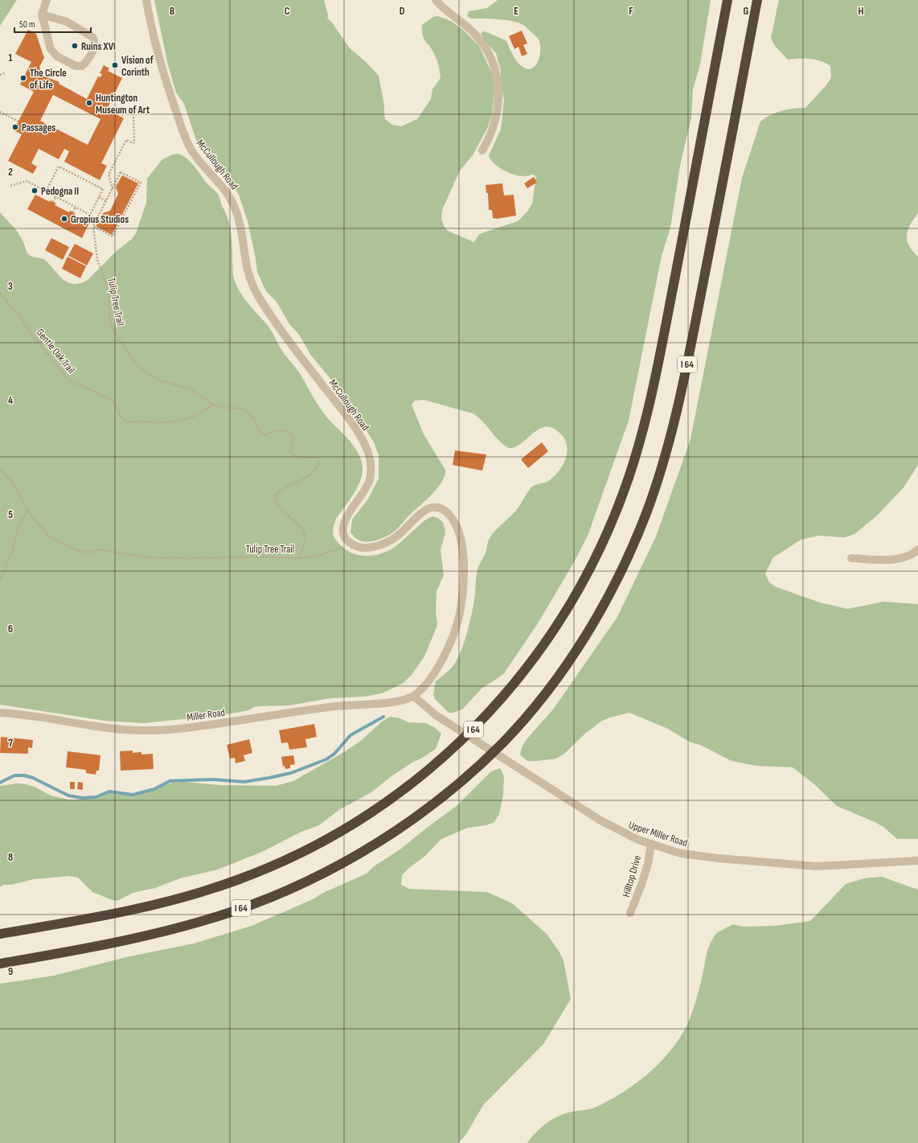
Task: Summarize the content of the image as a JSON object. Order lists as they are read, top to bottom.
{
  "streets": {
    "highway": ["I 64"],
    "street": [
      "McCullough Road",
      "Miller Road",
      "Upper Miller Road",
      "Hilltop Drive"
    ],
    "path": ["Tulip Tree Trail", "Gentle Oak Trail"]
  },
  "crossings": [
    ["McCullough Road", "Miller Road"],
    ["McCullough Road", "Upper Miller Road"],
    ["Tulip Tree Trail", "Gentle Oak Trail"],
    ["Miller Road", "Upper Miller Road"],
    ["Upper Miller Road", "Hilltop Drive"]
  ],
  "places": [
    "Ruins XVI",
    "Vision of Corinth",
    "The Circle of Life",
    "Huntington Museum of Art",
    "Passages",
    "Pedogna II",
    "Gropius Studios"
  ],
  "scale_bar": "50 m",
  "grid": {
    "columns": [
      "B",
      "C",
      "D",
      "E",
      "F",
      "G",
      "H"
    ],
    "rows": [
      "1",
      "2",
      "3",
      "4",
      "5",
      "6",
      "7",
      "8",
      "9"
    ]
  }
}
